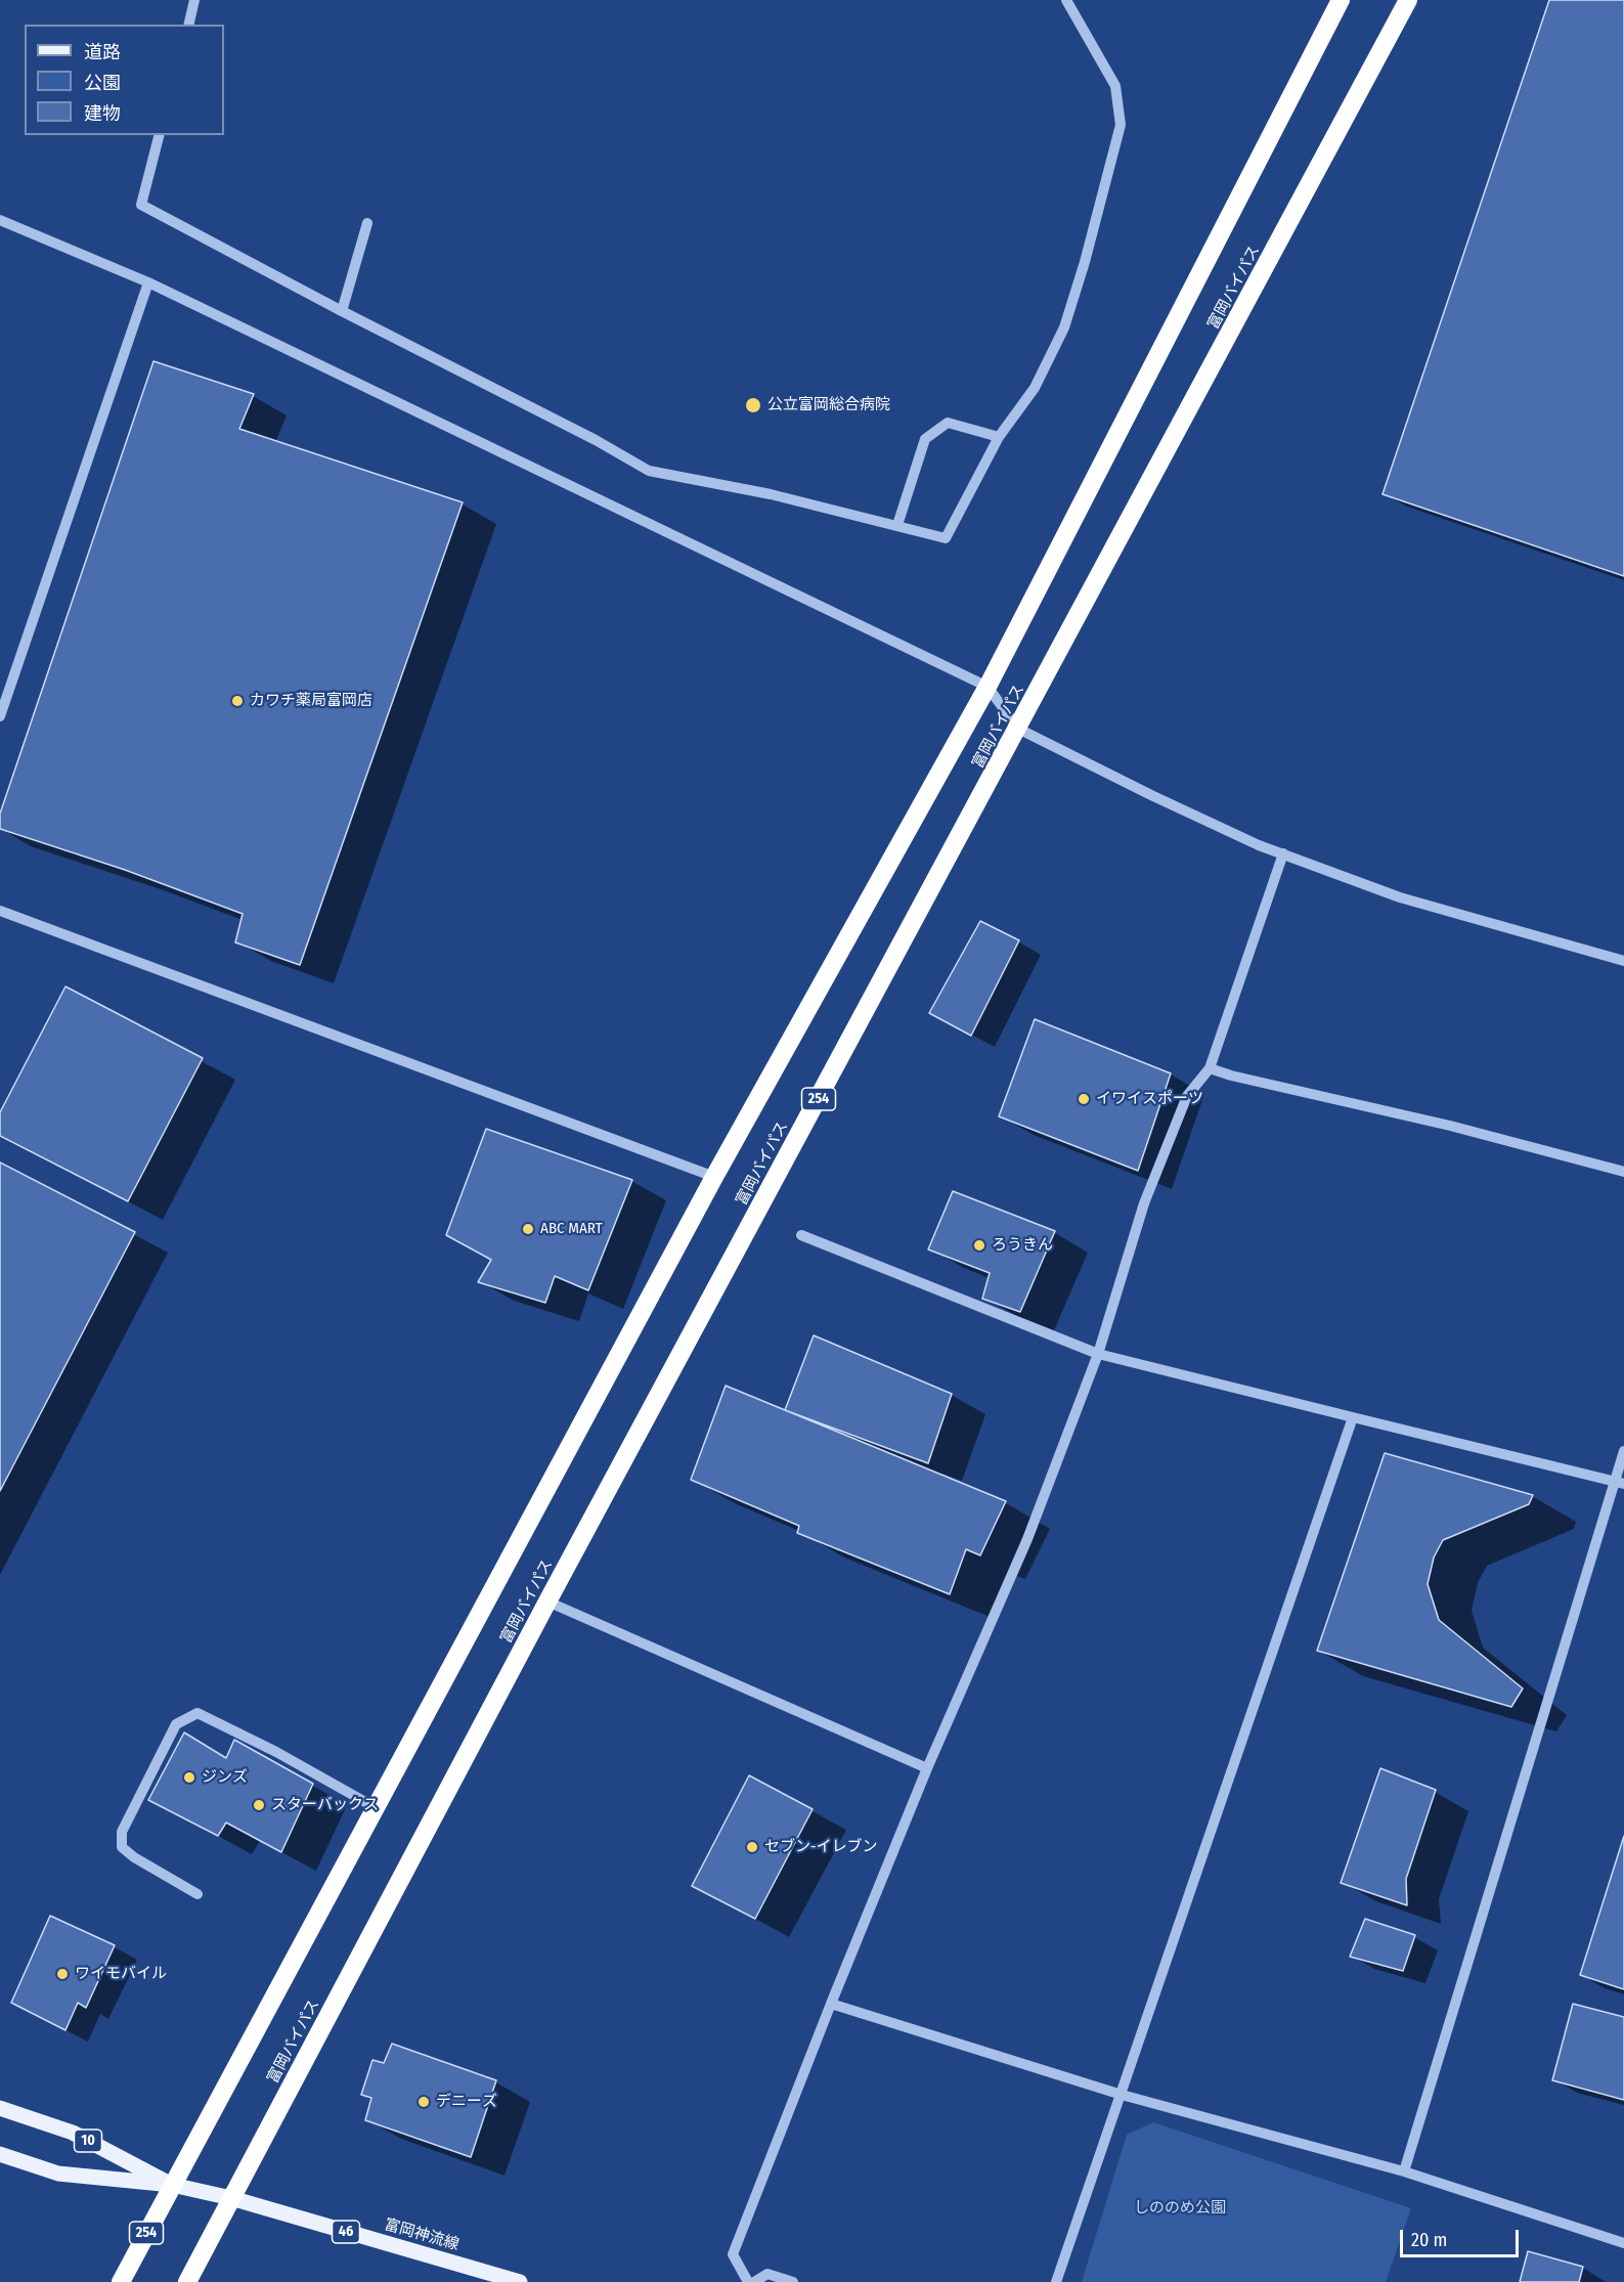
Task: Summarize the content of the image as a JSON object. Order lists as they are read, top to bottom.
{
  "streets": {
    "highway": ["富岡バイパス", "254"],
    "main road": ["10", "46", "富岡神流線"]
  },
  "crossings": [
    ["富岡バイパス", "10"],
    ["富岡バイパス", "富岡神流線"],
    ["10", "富岡神流線"]
  ],
  "parks": ["しののめ公園"],
  "places": [
    "公立富岡総合病院",
    "カワチ薬局富岡店",
    "イワイスポーツ",
    "ABC MART",
    "ろうきん",
    "ジンズ",
    "スターバックス",
    "セブン-イレブン",
    "ワイモバイル",
    "デニーズ"
  ],
  "legend": ["道路", "公園", "建物"],
  "scale_bar": "20 m"
}
